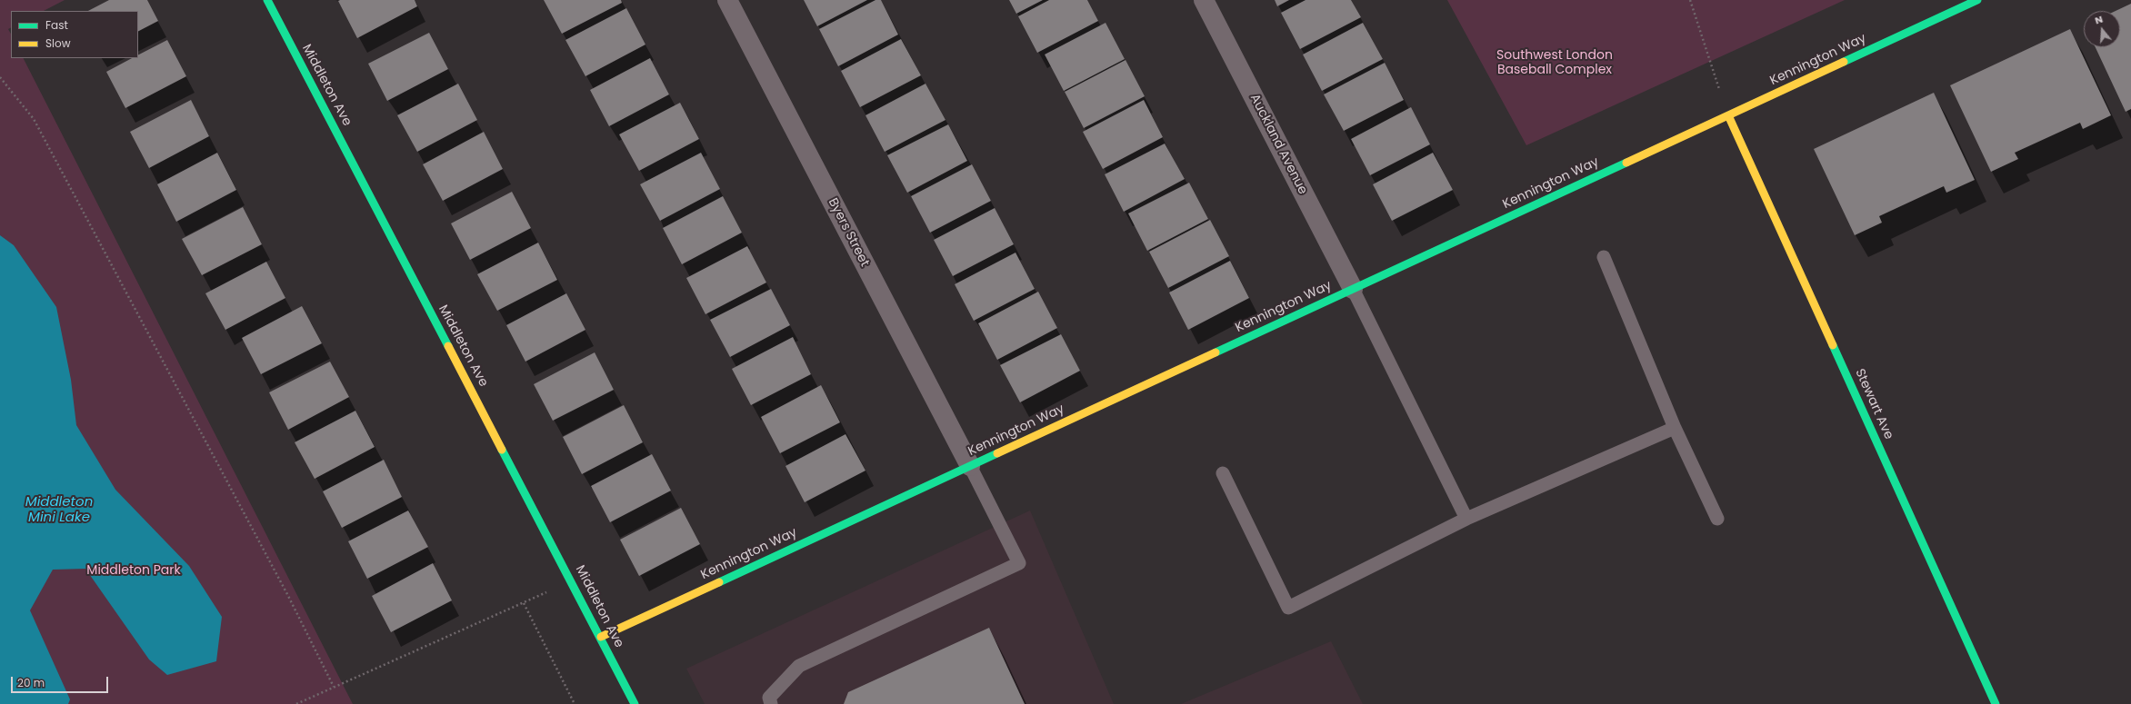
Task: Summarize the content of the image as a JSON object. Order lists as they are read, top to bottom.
{
  "streets": {
    "street": [
      "Kennington Way",
      "Middleton Ave",
      "Auckland Avenue",
      "Byers Street",
      "Stewart Ave"
    ]
  },
  "crossings": [
    ["Kennington Way", "Middleton Ave"],
    ["Kennington Way", "Auckland Avenue"],
    ["Kennington Way", "Byers Street"],
    ["Kennington Way", "Stewart Ave"]
  ],
  "water": ["Middleton Mini Lake"],
  "parks": ["Southwest London Baseball Complex", "Middleton Park"],
  "legend": ["Fast", "Slow"],
  "scale_bar": "20 m",
  "north": "top"
}
